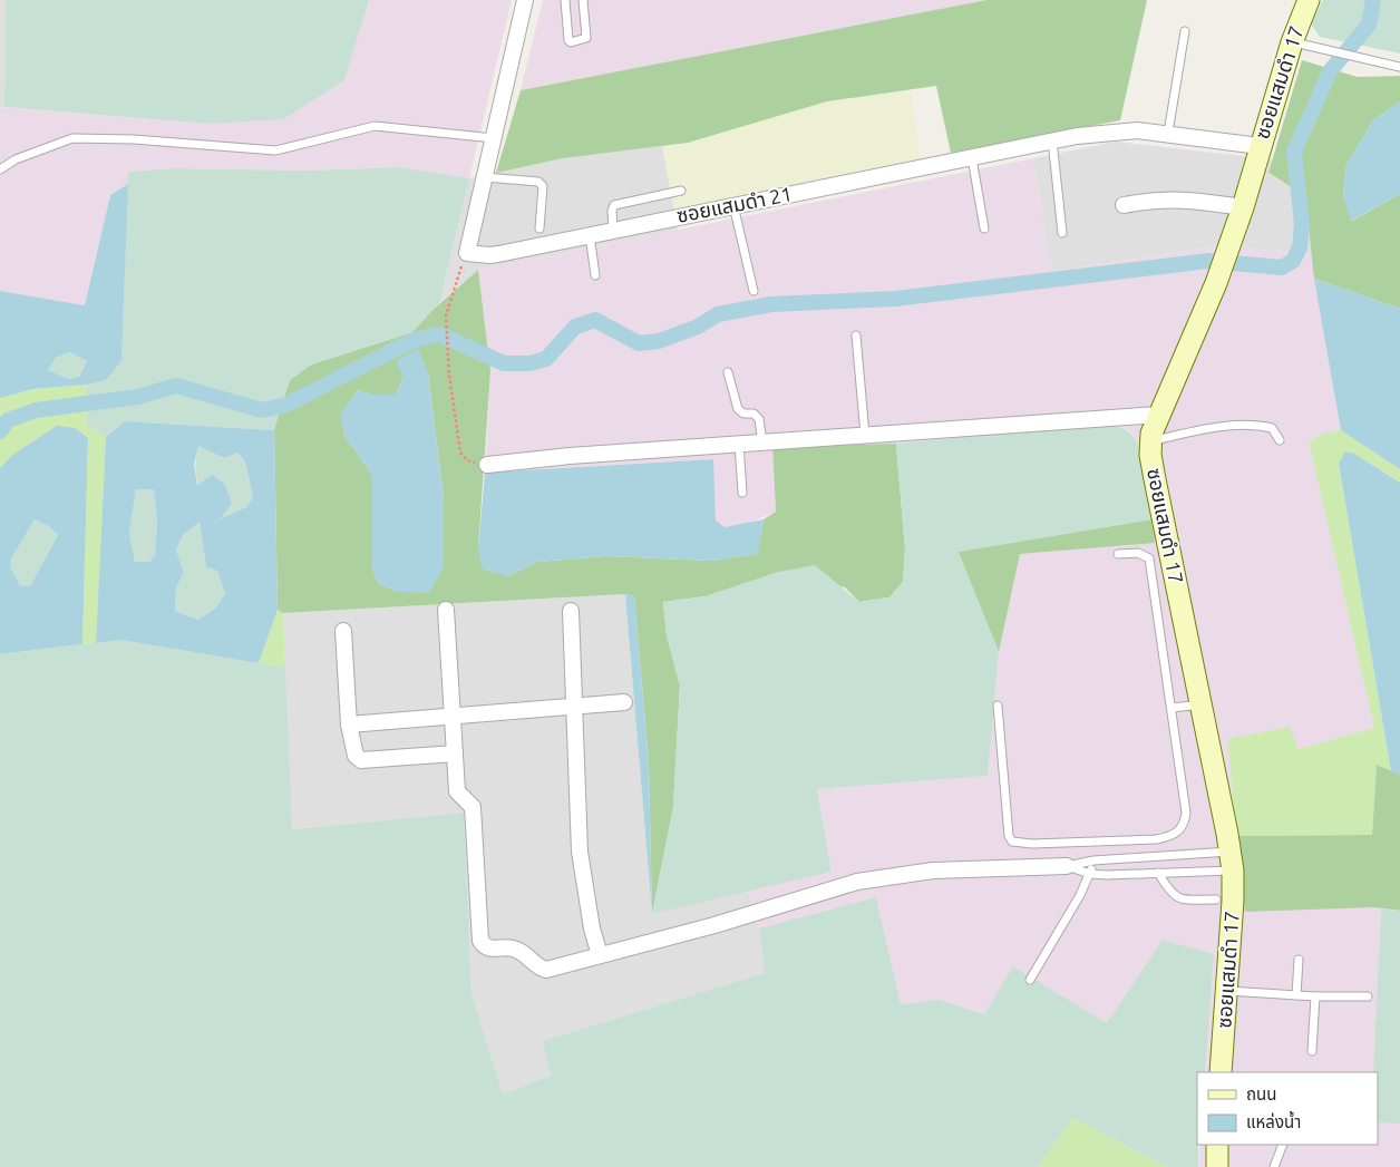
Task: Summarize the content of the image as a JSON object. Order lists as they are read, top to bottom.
{
  "streets": {
    "street": ["ซอยแสมดำ 17", "ซอยแสมดำ 21"]
  },
  "crossings": [
    ["ซอยแสมดำ 17", "ซอยแสมดำ 21"]
  ],
  "legend": ["ถนน", "แหล่งน้ำ"]
}
